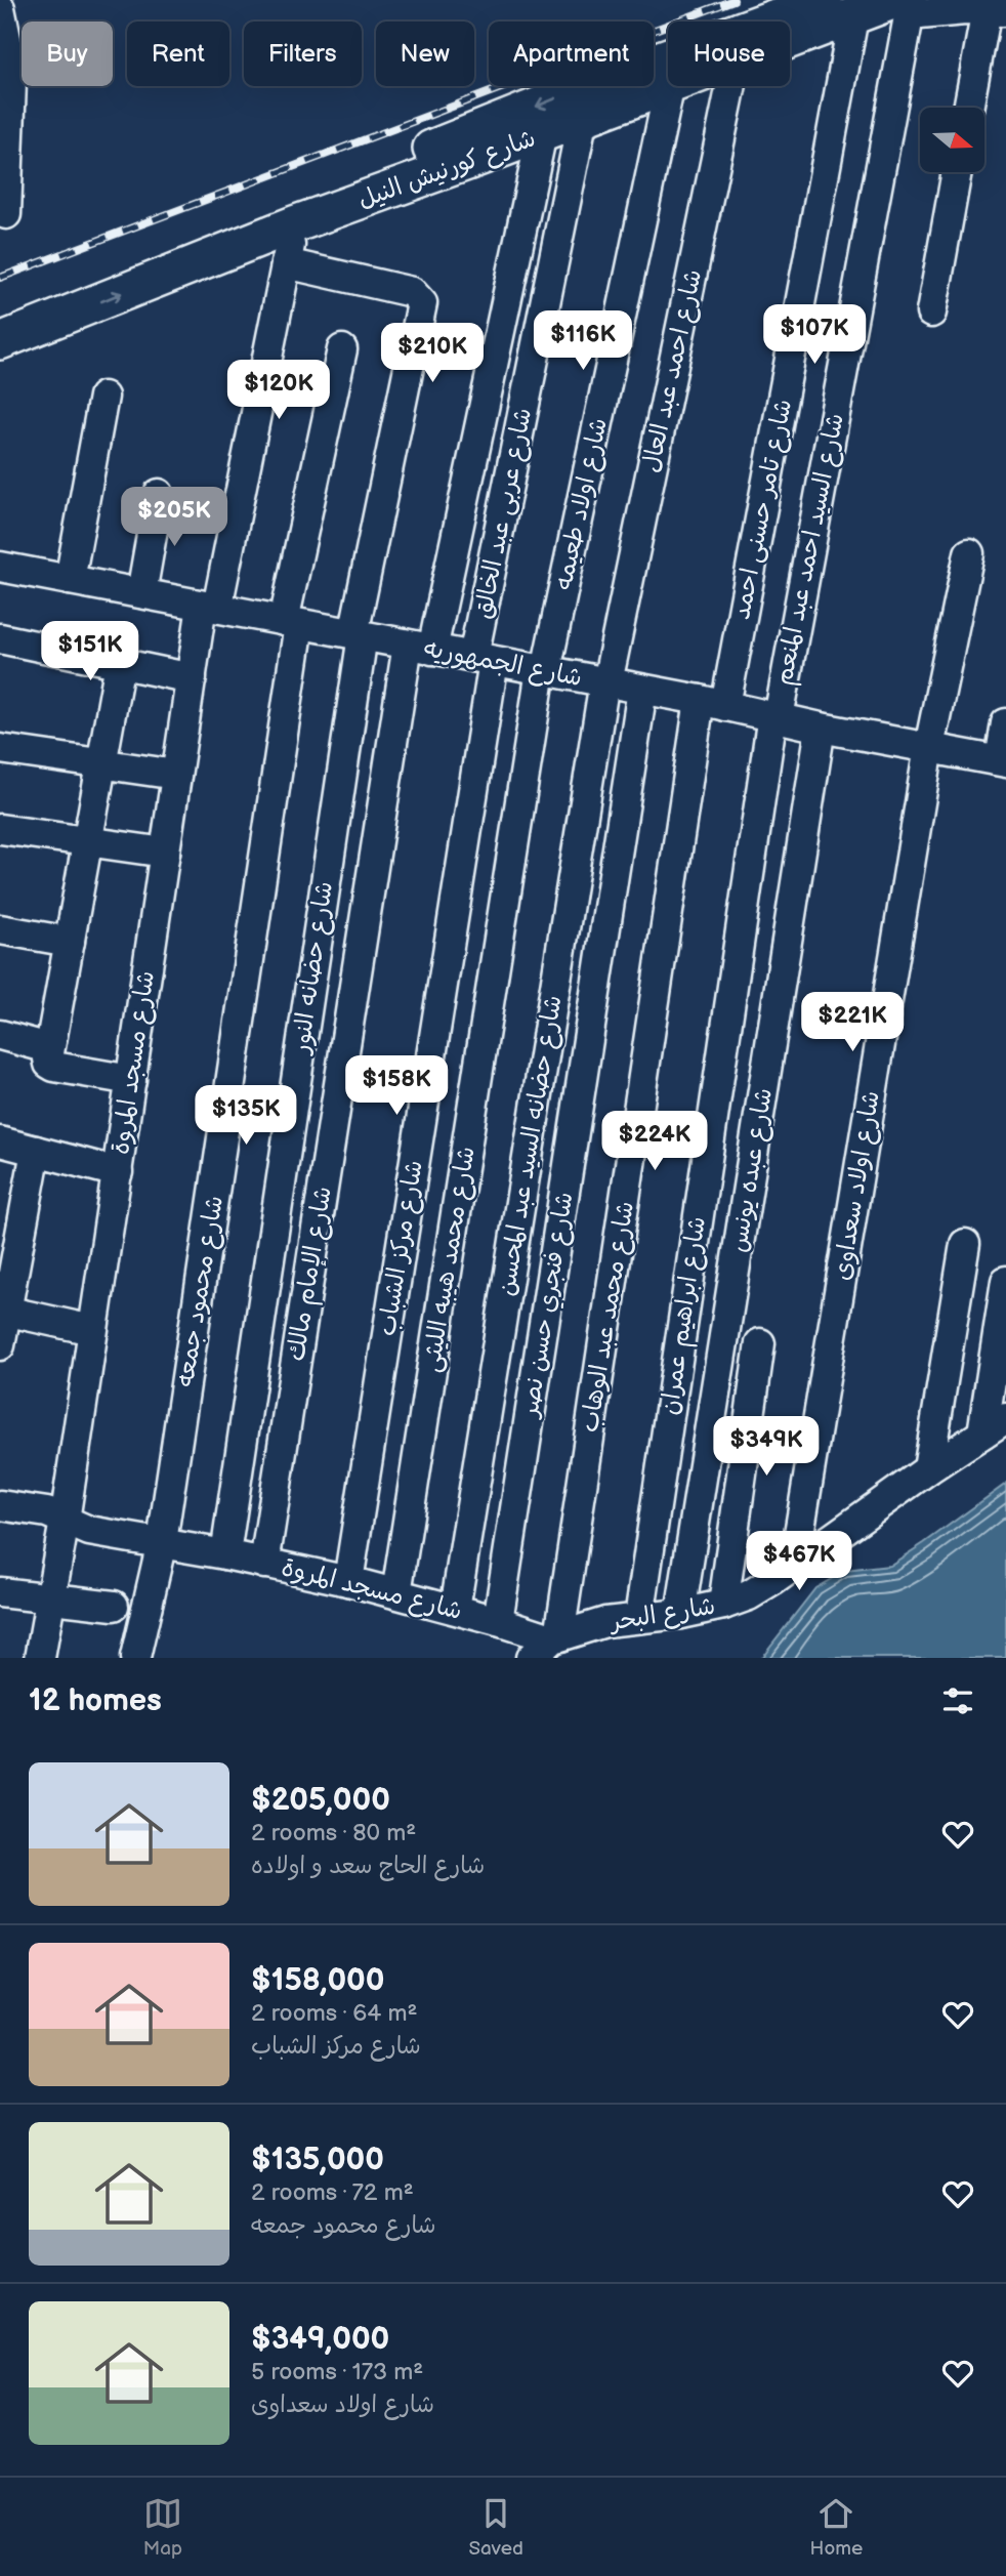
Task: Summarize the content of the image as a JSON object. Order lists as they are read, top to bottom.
{
  "streets": {
    "main road": ["شارع كورنيش النيل"],
    "street": [
      "شارع احمد عبد العال",
      "شارع اولاد طعيمه",
      "شارع تامر حسنى احمد",
      "شارع عربى عبد الخالق",
      "شارع السيد احمد عبد المنعم",
      "شارع الجمهوريه",
      "شارع حضانه النور",
      "شارع مسجد المروة",
      "شارع حضانه السيد عبد المحسن",
      "شارع عبده يونس",
      "شارع اولاد سعداوى",
      "شارع مركز الشباب",
      "شارع محمد هيبه الليثى",
      "شارع الإمام مالك",
      "شارع محمود جمعه",
      "شارع فنجري حسن نصر",
      "شارع ابراهيم عمران",
      "شارع محمد عبد الوهاب",
      "شارع البحر"
    ]
  },
  "crossings": [
    ["شارع كورنيش النيل", "شارع تامر حسنى احمد"],
    ["شارع كورنيش النيل", "شارع عربى عبد الخالق"],
    ["شارع كورنيش النيل", "شارع السيد احمد عبد المنعم"],
    ["شارع كورنيش النيل", "شارع مسجد المروة"],
    ["شارع كورنيش النيل", "شارع الإمام مالك"],
    ["شارع احمد عبد العال", "شارع الجمهوريه"],
    ["شارع احمد عبد العال", "شارع حضانه السيد عبد المحسن"],
    ["شارع اولاد طعيمه", "شارع الجمهوريه"],
    ["شارع اولاد طعيمه", "شارع محمد هيبه الليثى"],
    ["شارع تامر حسنى احمد", "شارع الجمهوريه"],
    ["شارع تامر حسنى احمد", "شارع محمد عبد الوهاب"],
    ["شارع عربى عبد الخالق", "شارع الجمهوريه"],
    ["شارع عربى عبد الخالق", "شارع مركز الشباب"],
    ["شارع السيد احمد عبد المنعم", "شارع الجمهوريه"],
    ["شارع السيد احمد عبد المنعم", "شارع ابراهيم عمران"],
    ["شارع الجمهوريه", "شارع حضانه النور"],
    ["شارع الجمهوريه", "شارع مسجد المروة"],
    ["شارع الجمهوريه", "شارع حضانه السيد عبد المحسن"],
    ["شارع الجمهوريه", "شارع عبده يونس"],
    ["شارع الجمهوريه", "شارع اولاد سعداوى"],
    ["شارع الجمهوريه", "شارع مركز الشباب"],
    ["شارع الجمهوريه", "شارع محمد هيبه الليثى"],
    ["شارع الجمهوريه", "شارع الإمام مالك"],
    ["شارع الجمهوريه", "شارع محمود جمعه"],
    ["شارع الجمهوريه", "شارع فنجري حسن نصر"],
    ["شارع الجمهوريه", "شارع ابراهيم عمران"],
    ["شارع الجمهوريه", "شارع محمد عبد الوهاب"],
    ["شارع حضانه النور", "شارع مسجد المروة"],
    ["شارع مسجد المروة", "شارع حضانه السيد عبد المحسن"],
    ["شارع مسجد المروة", "شارع مركز الشباب"],
    ["شارع مسجد المروة", "شارع محمد هيبه الليثى"],
    ["شارع مسجد المروة", "شارع الإمام مالك"],
    ["شارع مسجد المروة", "شارع محمود جمعه"],
    ["شارع مسجد المروة", "شارع فنجري حسن نصر"],
    ["شارع مسجد المروة", "شارع محمد عبد الوهاب"],
    ["شارع مسجد المروة", "شارع البحر"],
    ["شارع عبده يونس", "شارع البحر"],
    ["شارع اولاد سعداوى", "شارع البحر"],
    ["شارع ابراهيم عمران", "شارع البحر"],
    ["شارع محمد عبد الوهاب", "شارع البحر"]
  ],
  "north": "right",
  "page": {
    "chip": [
      "Buy",
      "Rent",
      "Filters",
      "New",
      "Apartment",
      "House"
    ],
    "price": [
      "$107K",
      "$116K",
      "$210K",
      "$120K",
      "$205K",
      "$151K",
      "$221K",
      "$158K",
      "$135K",
      "$224K",
      "$349K",
      "$467K"
    ],
    "heading": "12 homes",
    "list": [
      {
        "name": "$205,000",
        "note": "2 rooms · 80 m² · شارع الحاج سعد و اولاده"
      },
      {
        "name": "$158,000",
        "note": "2 rooms · 64 m² · شارع مركز الشباب"
      },
      {
        "name": "$135,000",
        "note": "2 rooms · 72 m² · شارع محمود جمعه"
      },
      {
        "name": "$349,000",
        "note": "5 rooms · 173 m² · شارع اولاد سعداوى"
      }
    ],
    "tabs": ["Map", "Saved", "Home"]
  }
}
